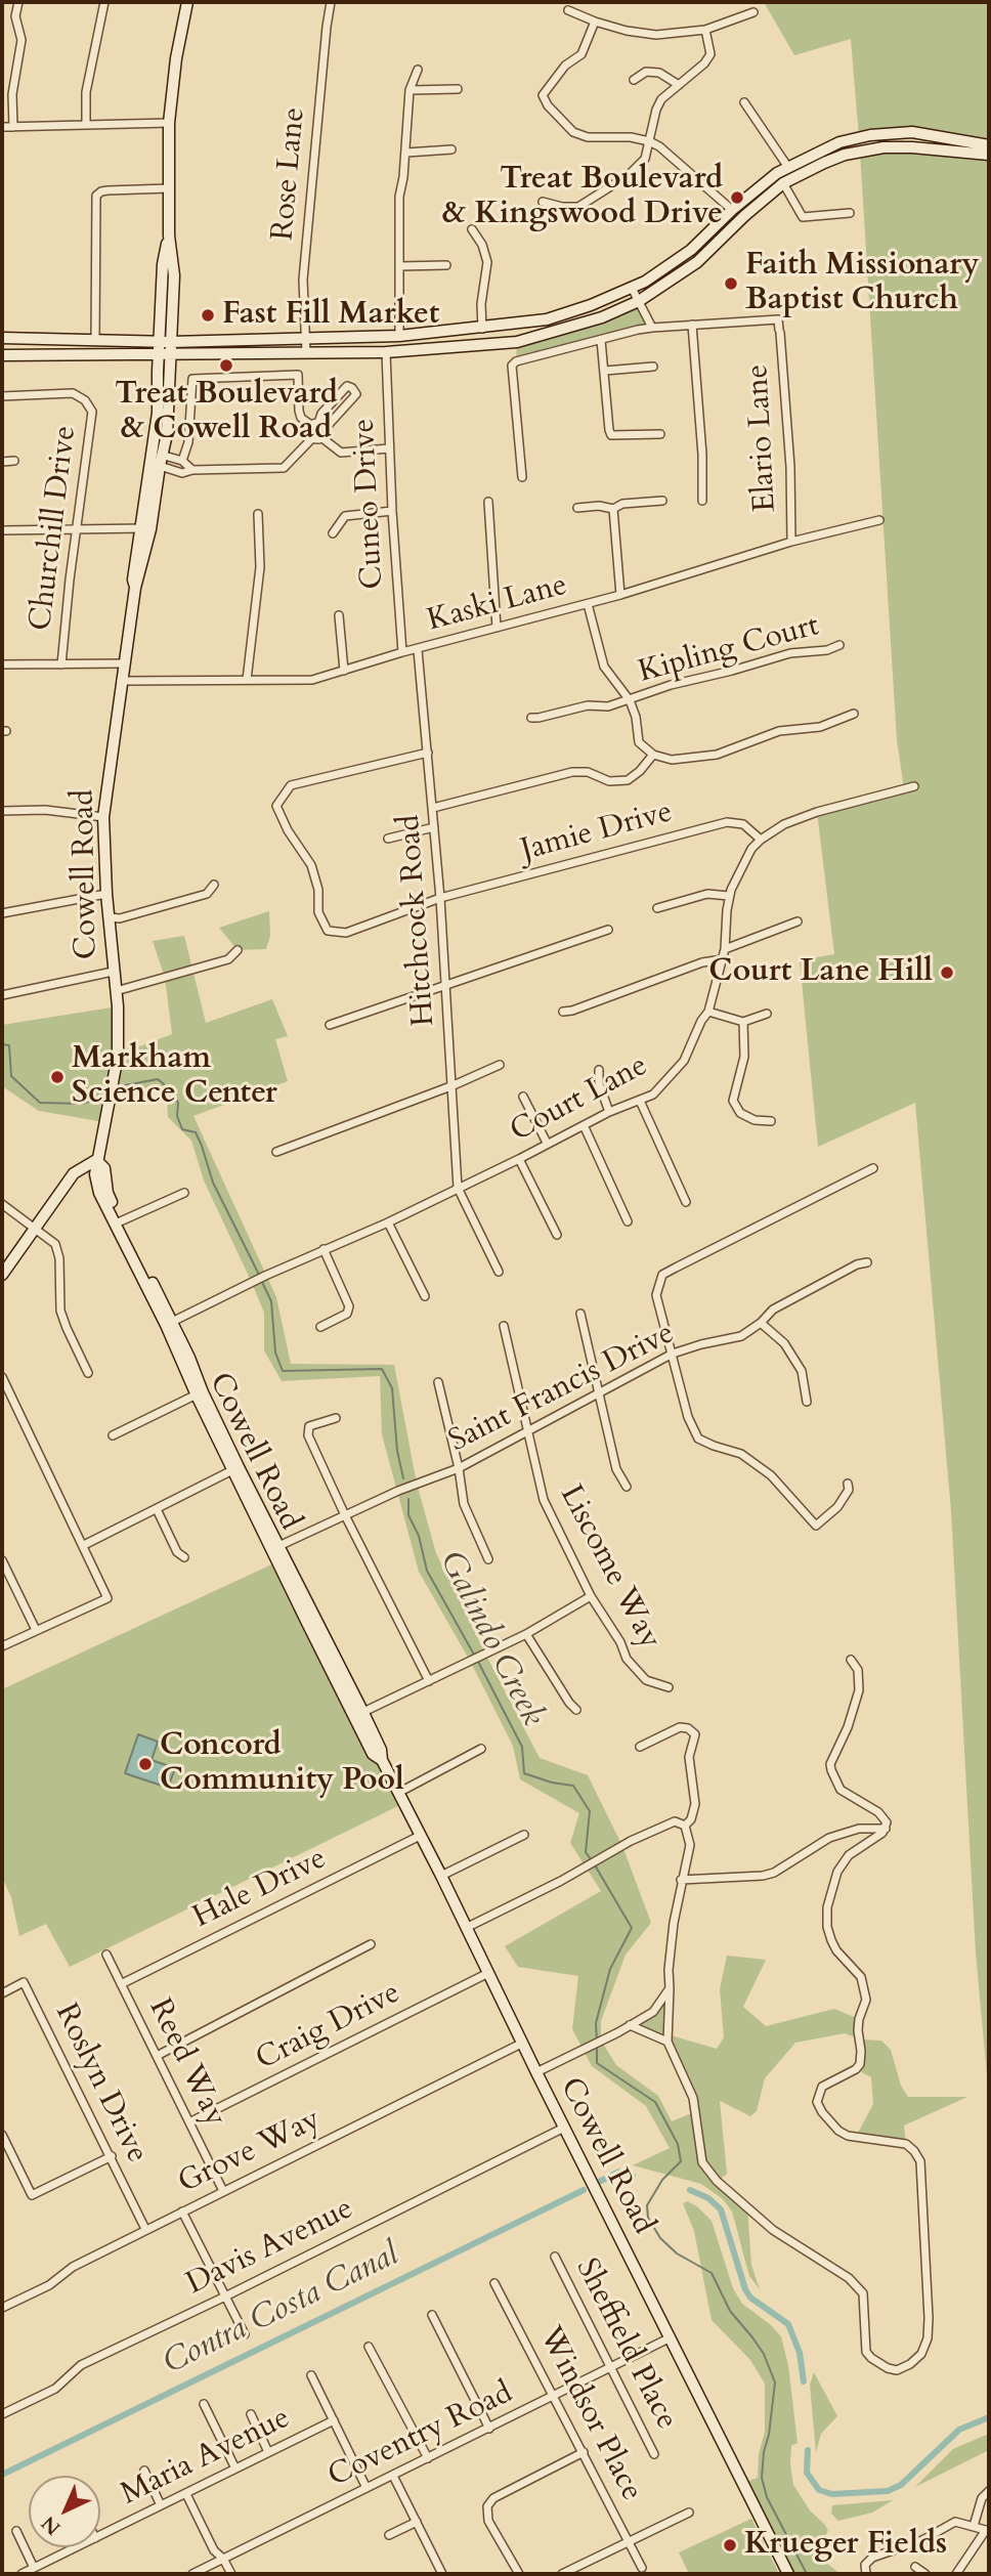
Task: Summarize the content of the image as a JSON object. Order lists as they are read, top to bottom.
{
  "streets": {
    "street": [
      "Rose Lane",
      "Elario Lane",
      "Cuneo Drive",
      "Churchill Drive",
      "Kaski Lane",
      "Kipling Court",
      "Jamie Drive",
      "Cowell Road",
      "Hitchcock Road",
      "Court Lane",
      "Saint Francis Drive",
      "Liscome Way",
      "Hale Drive",
      "Craig Drive",
      "Reed Way",
      "Roslyn Drive",
      "Grove Way",
      "Davis Avenue",
      "Sheffield Place",
      "Windsor Place",
      "Coventry Road",
      "Maria Avenue"
    ]
  },
  "crossings": [
    ["Elario Lane", "Kaski Lane"],
    ["Cuneo Drive", "Kaski Lane"],
    ["Kaski Lane", "Cowell Road"],
    ["Kaski Lane", "Hitchcock Road"],
    ["Jamie Drive", "Hitchcock Road"],
    ["Jamie Drive", "Court Lane"],
    ["Cowell Road", "Court Lane"],
    ["Cowell Road", "Saint Francis Drive"],
    ["Cowell Road", "Hale Drive"],
    ["Cowell Road", "Craig Drive"],
    ["Cowell Road", "Grove Way"],
    ["Cowell Road", "Davis Avenue"],
    ["Cowell Road", "Coventry Road"],
    ["Hitchcock Road", "Court Lane"],
    ["Saint Francis Drive", "Liscome Way"],
    ["Hale Drive", "Reed Way"],
    ["Craig Drive", "Reed Way"],
    ["Reed Way", "Grove Way"],
    ["Roslyn Drive", "Grove Way"],
    ["Sheffield Place", "Coventry Road"],
    ["Windsor Place", "Coventry Road"]
  ],
  "water": ["Galindo Creek", "Contra Costa Canal"],
  "places": [
    "Treat Boulevard & Kingswood Drive",
    "Faith Missionary Baptist Church",
    "Fast Fill Market",
    "Treat Boulevard & Cowell Road",
    "Court Lane Hill",
    "Markham Science Center",
    "Concord Community Pool",
    "Krueger Fields"
  ],
  "north": "bottom left"
}
